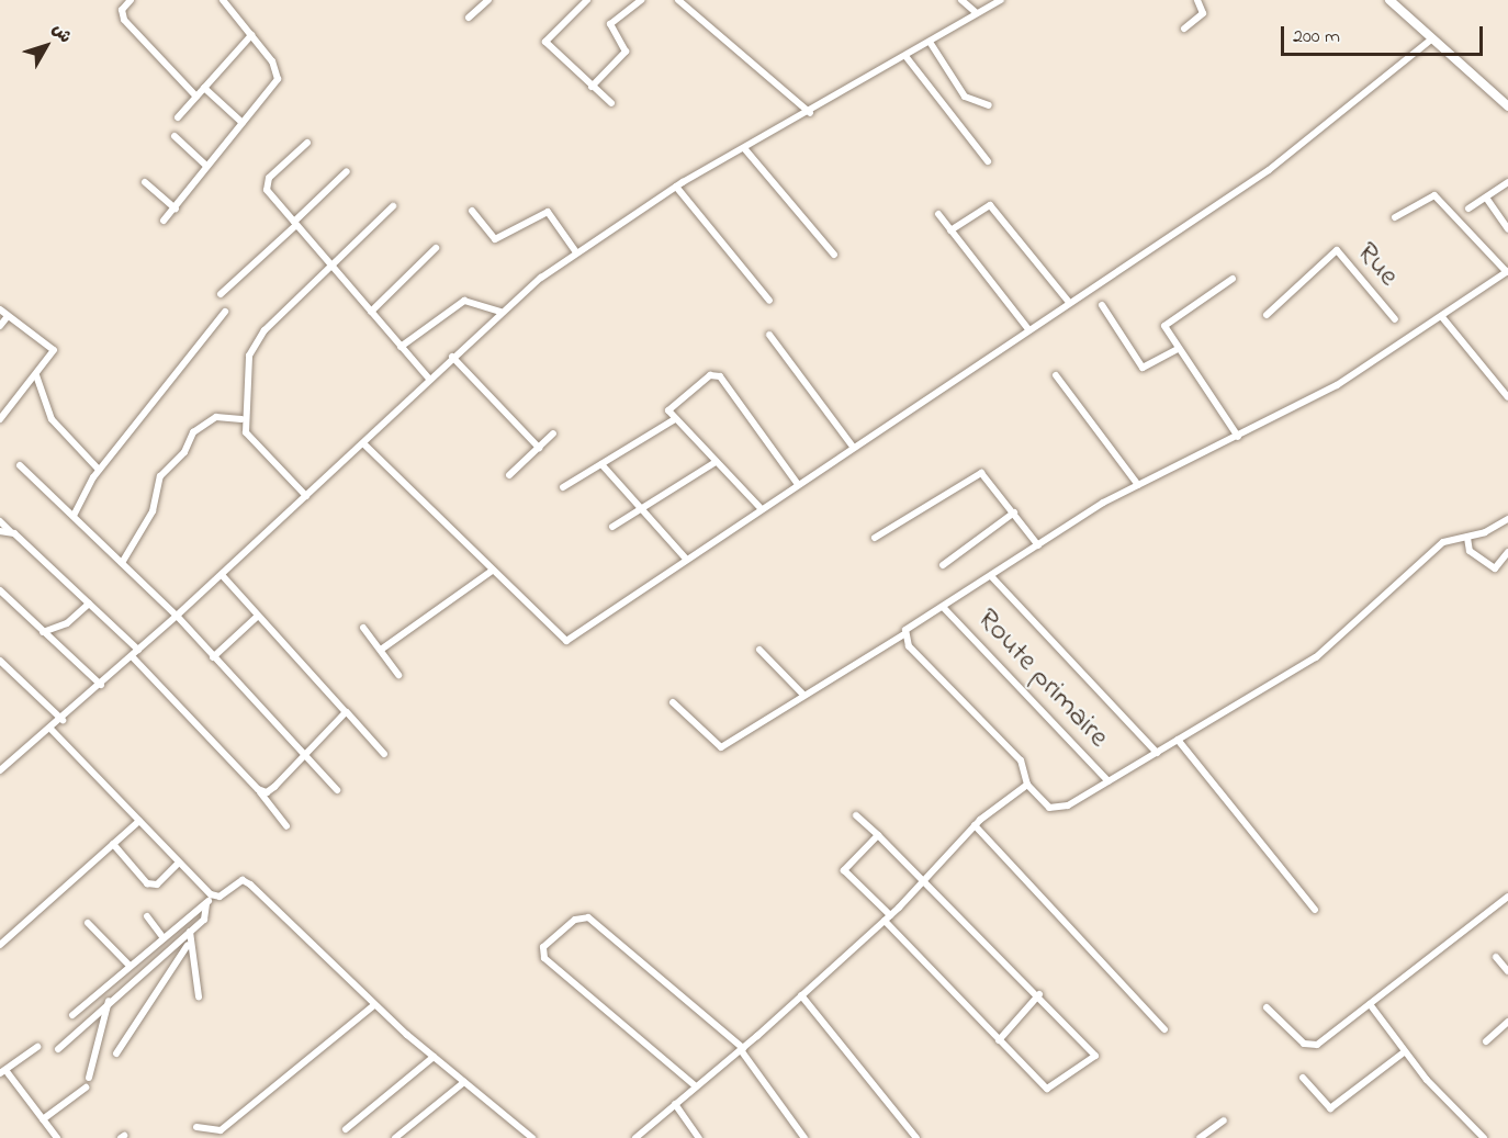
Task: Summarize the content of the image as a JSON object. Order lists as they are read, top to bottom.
{
  "streets": {
    "street": ["Rue", "Route primaire"]
  },
  "scale_bar": "200 m",
  "north": "top right"
}
